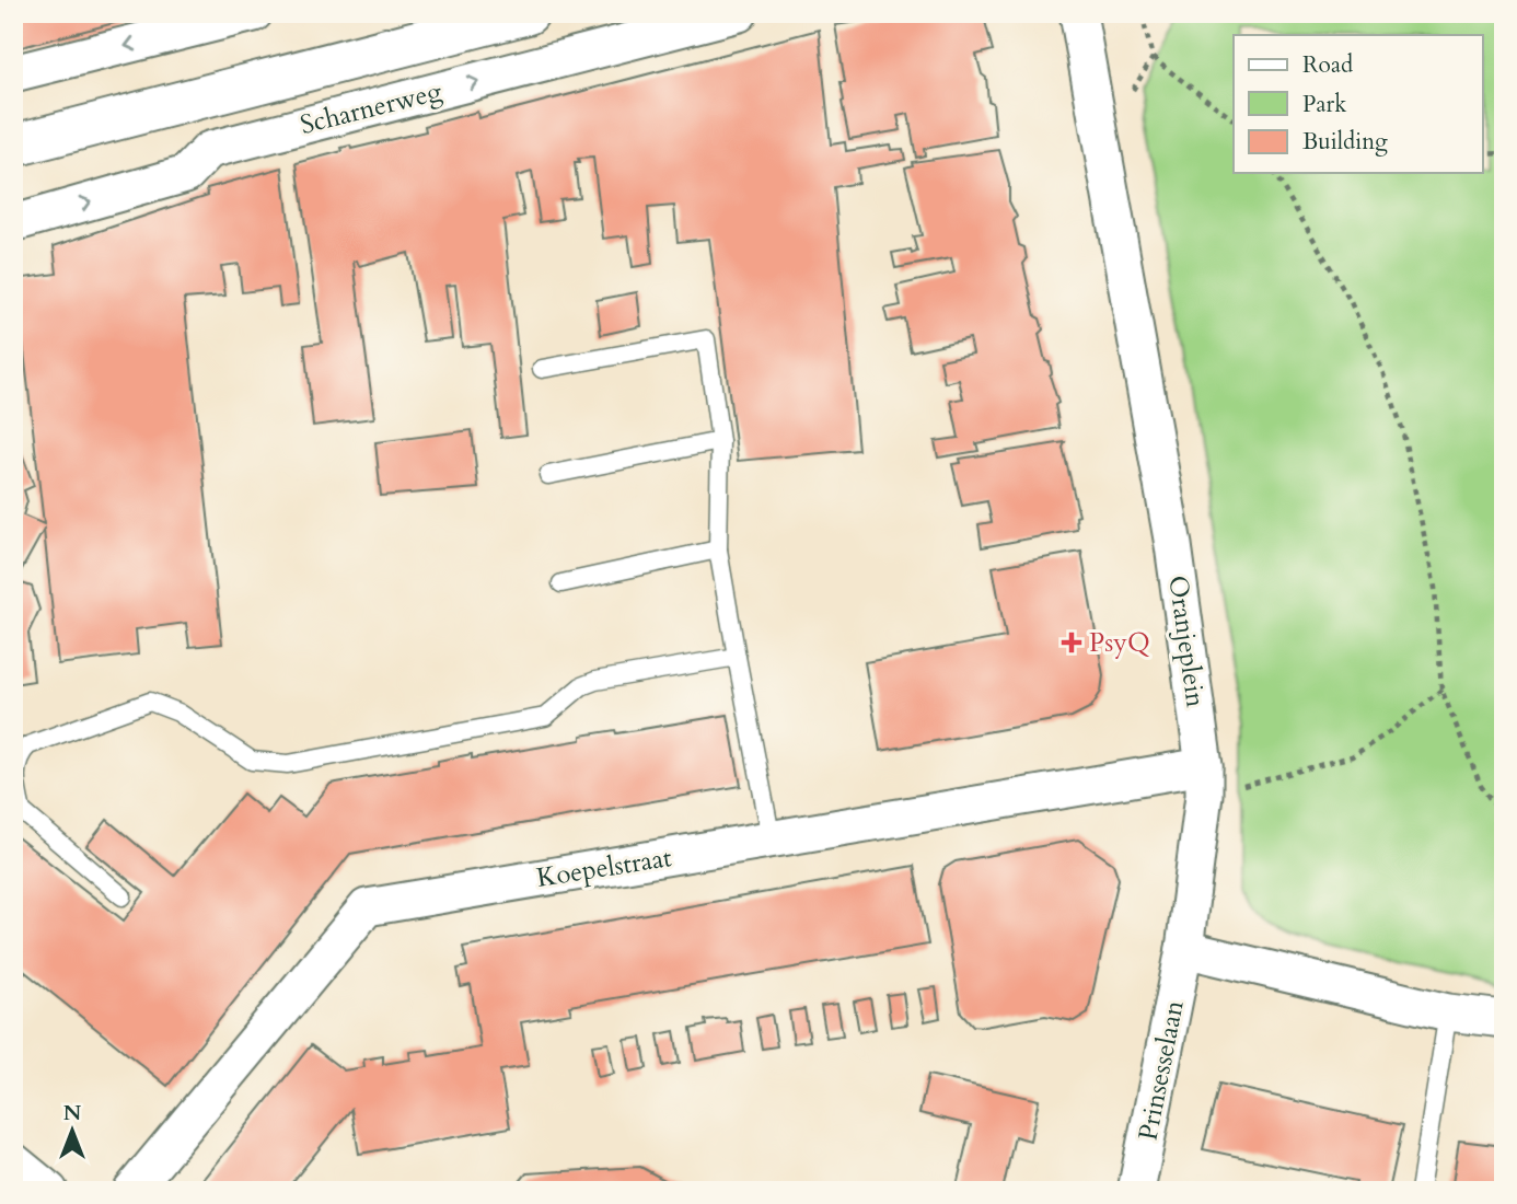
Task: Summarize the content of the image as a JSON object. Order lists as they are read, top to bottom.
{
  "streets": {
    "street": [
      "Scharnerweg",
      "Oranjeplein",
      "Koepelstraat",
      "Prinsesselaan"
    ]
  },
  "crossings": [
    ["Oranjeplein", "Koepelstraat"],
    ["Oranjeplein", "Prinsesselaan"]
  ],
  "places": {
    "health": ["PsyQ"]
  },
  "legend": ["Road", "Park", "Building"],
  "north": "top"
}
